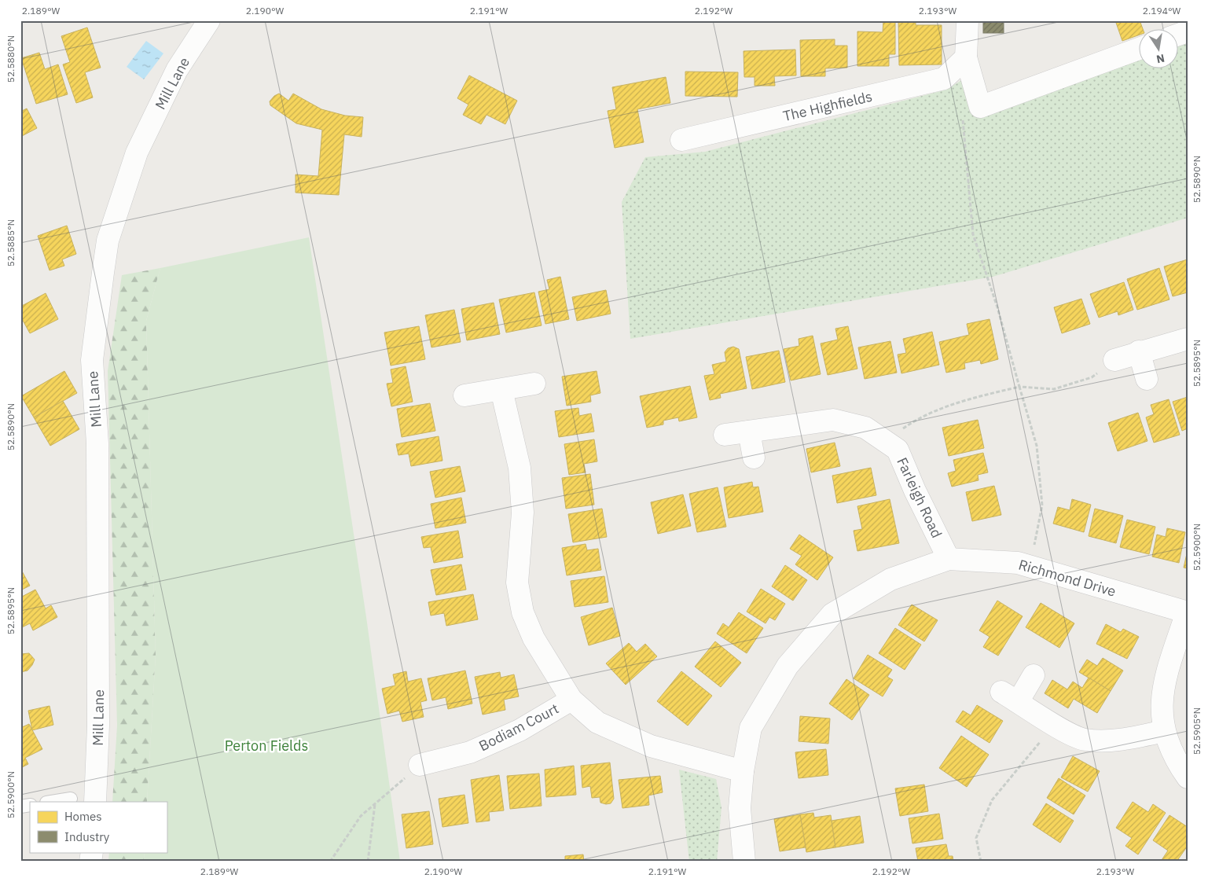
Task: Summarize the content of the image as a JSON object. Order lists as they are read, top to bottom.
{
  "streets": {
    "street": [
      "Mill Lane",
      "The Highfields",
      "Farleigh Road",
      "Richmond Drive",
      "Bodiam Court"
    ]
  },
  "crossings": [
    ["Farleigh Road", "Richmond Drive"]
  ],
  "parks": ["Perton Fields"],
  "legend": ["Homes", "Industry"],
  "north": "bottom",
  "coordinates": [
    "2.189°W",
    "2.190°W",
    "2.191°W",
    "2.192°W",
    "2.193°W",
    "2.194°W",
    "52.5880°N",
    "52.5890°N",
    "52.5885°N",
    "52.5895°N",
    "52.5900°N",
    "52.5905°N"
  ]
}
